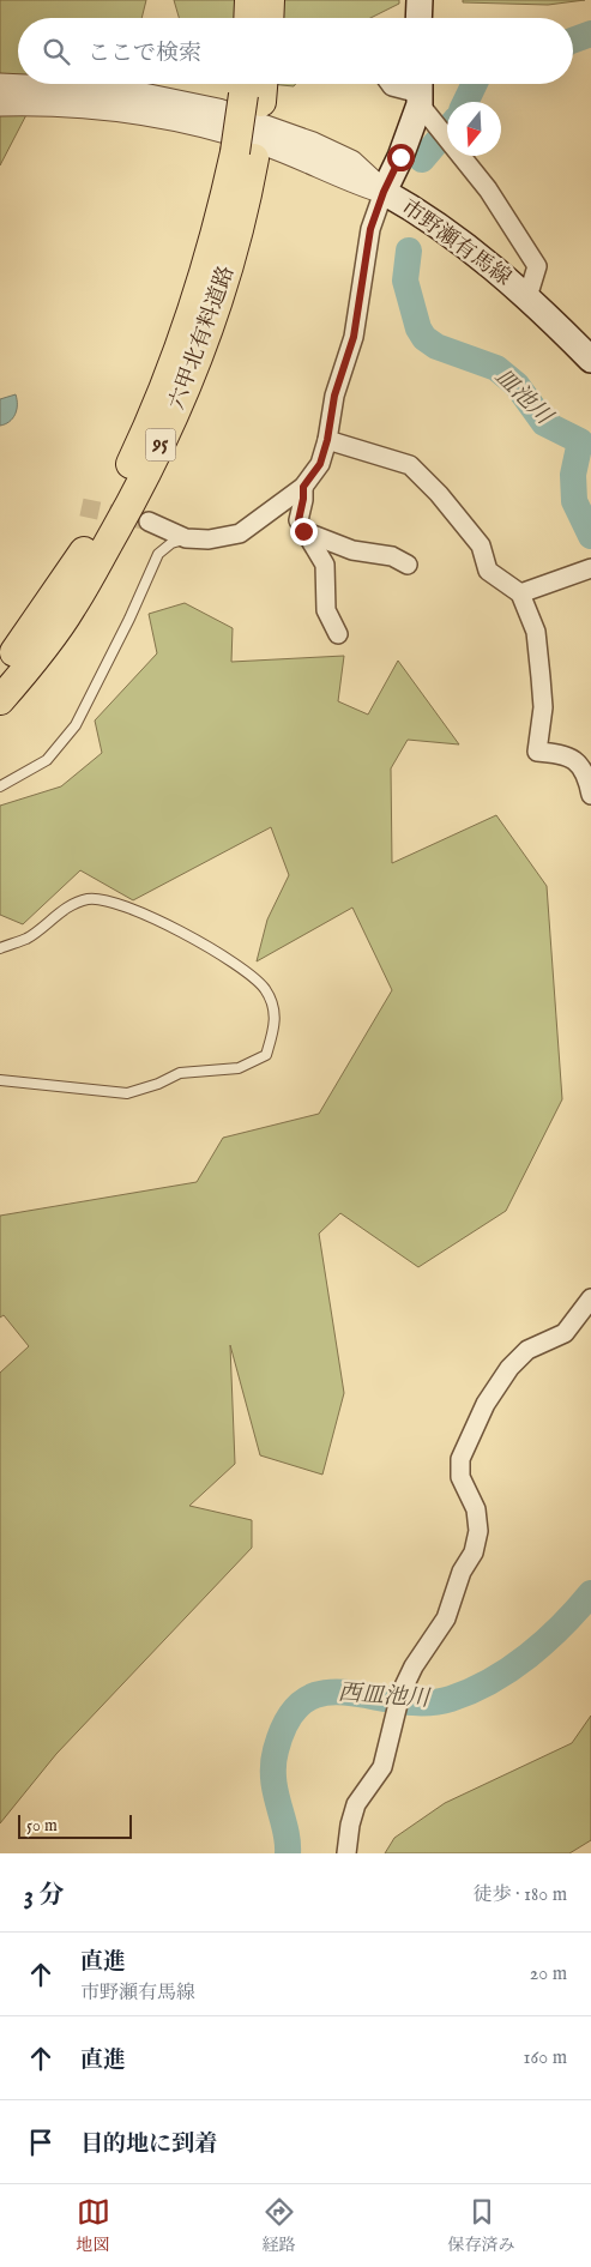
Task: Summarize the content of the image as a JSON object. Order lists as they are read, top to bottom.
{
  "streets": {
    "main road": ["市野瀬有馬線", "六甲北有料道路", "95"]
  },
  "water": ["皿池川", "西皿池川"],
  "scale_bar": "50 m",
  "north": "bottom",
  "page": {
    "search": "ここで検索",
    "scale": "50 m",
    "heading": ["3 分", "徒歩 · 180 m"],
    "list": [
      ["直進", "市野瀬有馬線", "20 m"],
      ["直進", "160 m"],
      "目的地に到着"
    ],
    "nav": ["地図", "経路", "保存済み"]
  }
}
